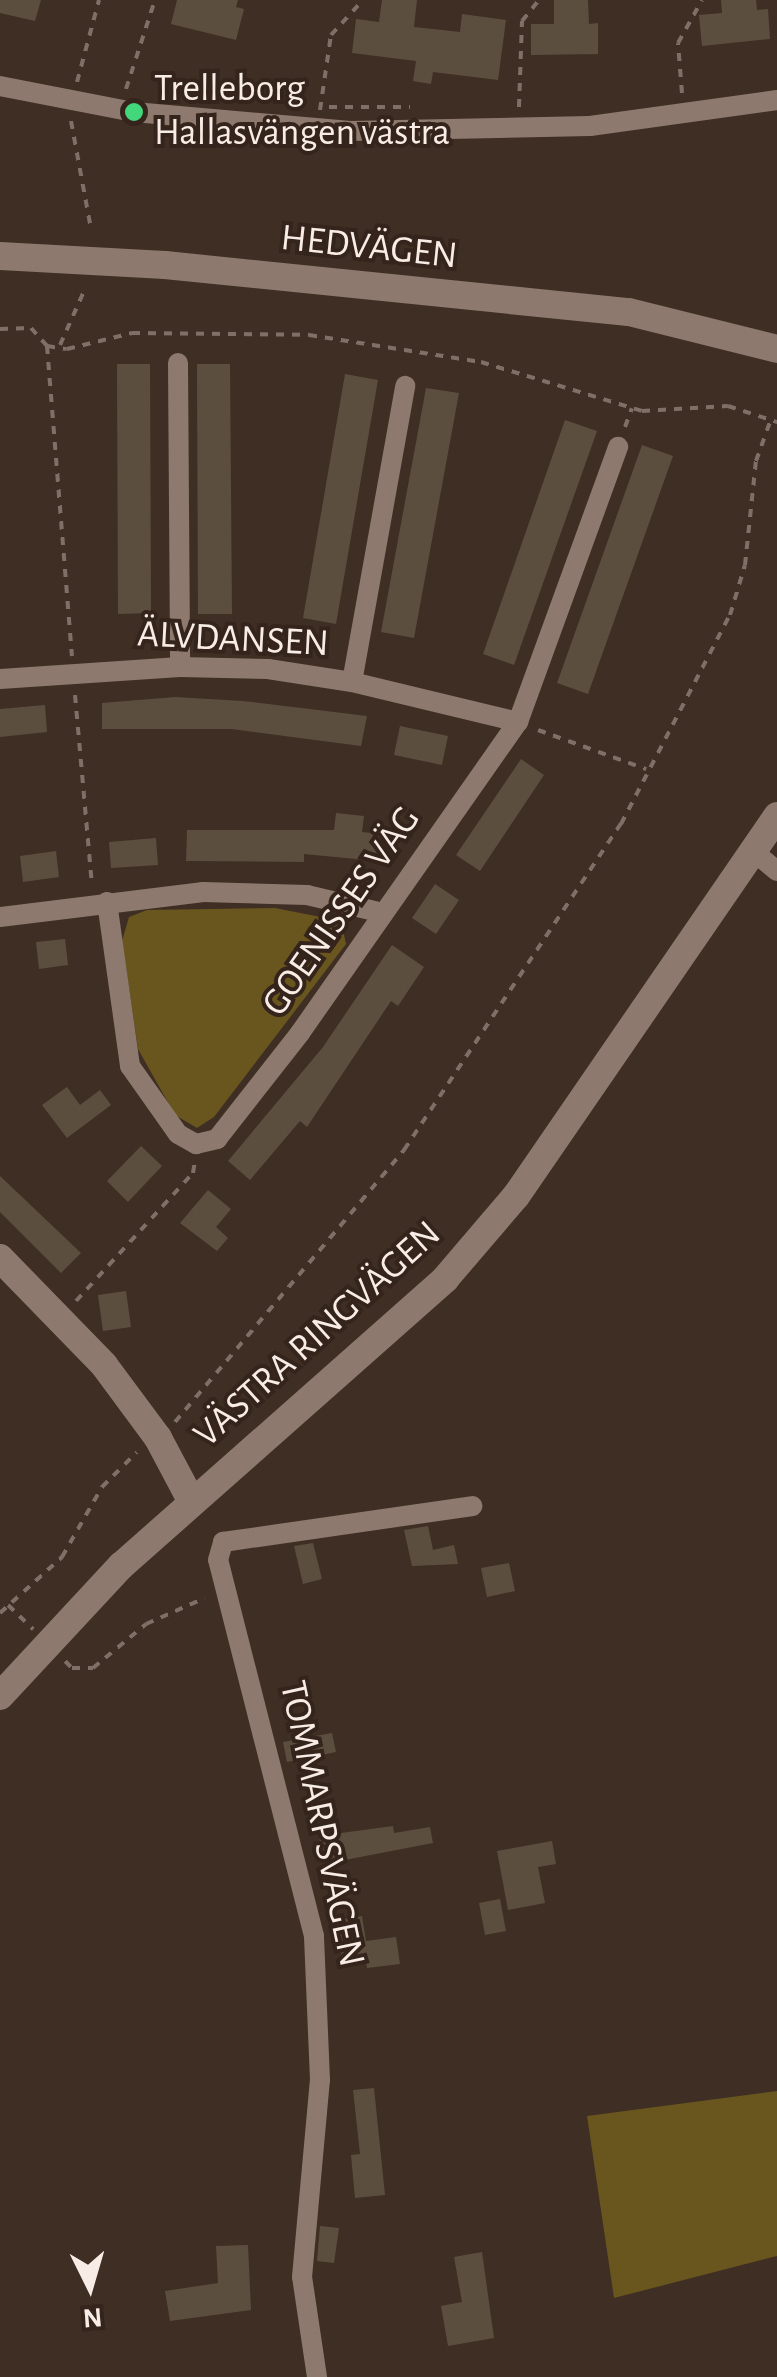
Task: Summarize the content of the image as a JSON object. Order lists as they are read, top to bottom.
{
  "streets": {
    "main road": ["HEDVÄGEN", "VÄSTRA RINGVÄGEN"],
    "street": ["ÄLVDANSEN", "GOENISSES VÄG", "TOMMARPSVÄGEN"]
  },
  "crossings": [
    ["ÄLVDANSEN", "GOENISSES VÄG"]
  ],
  "places": ["Trelleborg Hallasvängen västra"],
  "north": "bottom"
}
